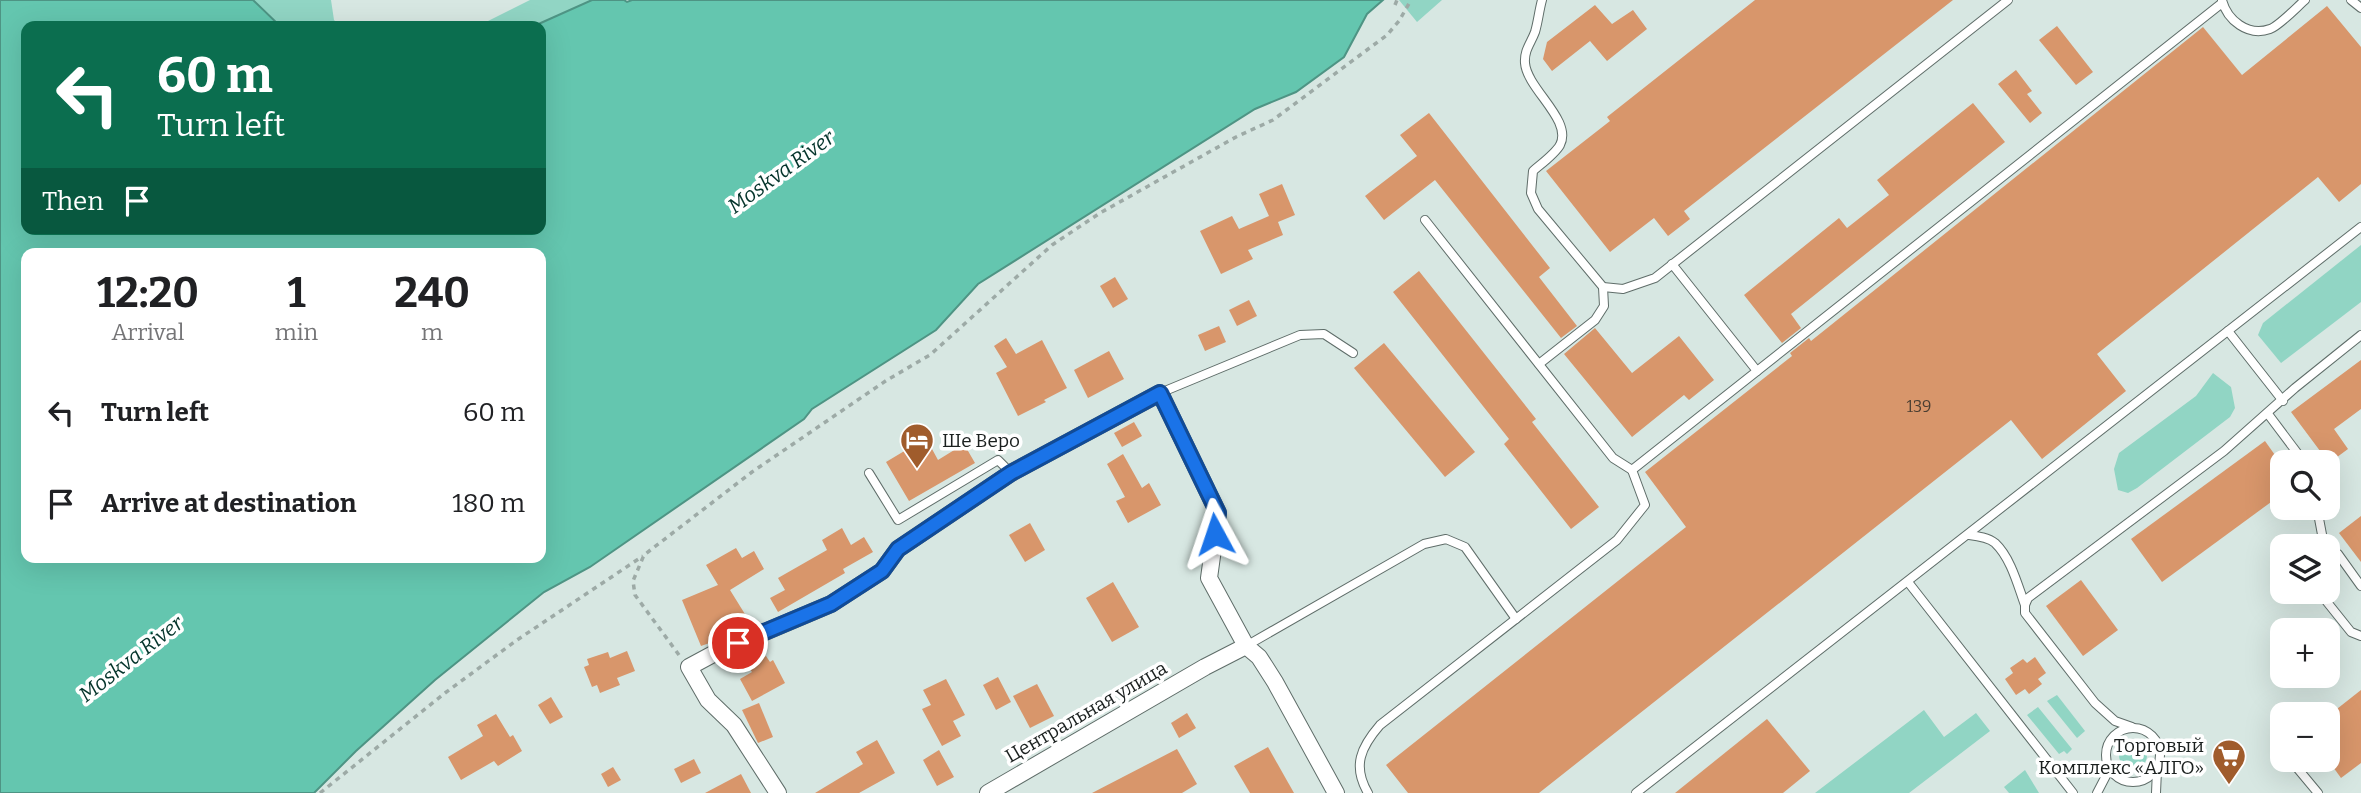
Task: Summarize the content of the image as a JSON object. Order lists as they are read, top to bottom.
{
  "streets": {
    "street": ["Центральная улица"]
  },
  "water": ["Moskva River"],
  "places": {
    "hotel": ["Ше Веро"],
    "supermarket": ["Торговый Комплекс «АЛГО»"]
  },
  "house_numbers": ["139"],
  "page": {
    "turn": ["60 m", "Turn left"],
    "then": "Then",
    "eta": [
      "12:20",
      "Arrival",
      "1",
      "min",
      "240",
      "m"
    ],
    "list": [
      {
        "name": "Turn left",
        "value": "60 m"
      },
      {
        "name": "Arrive at destination",
        "value": "180 m"
      }
    ],
    "map_buttons": ["+", "−"]
  }
}
